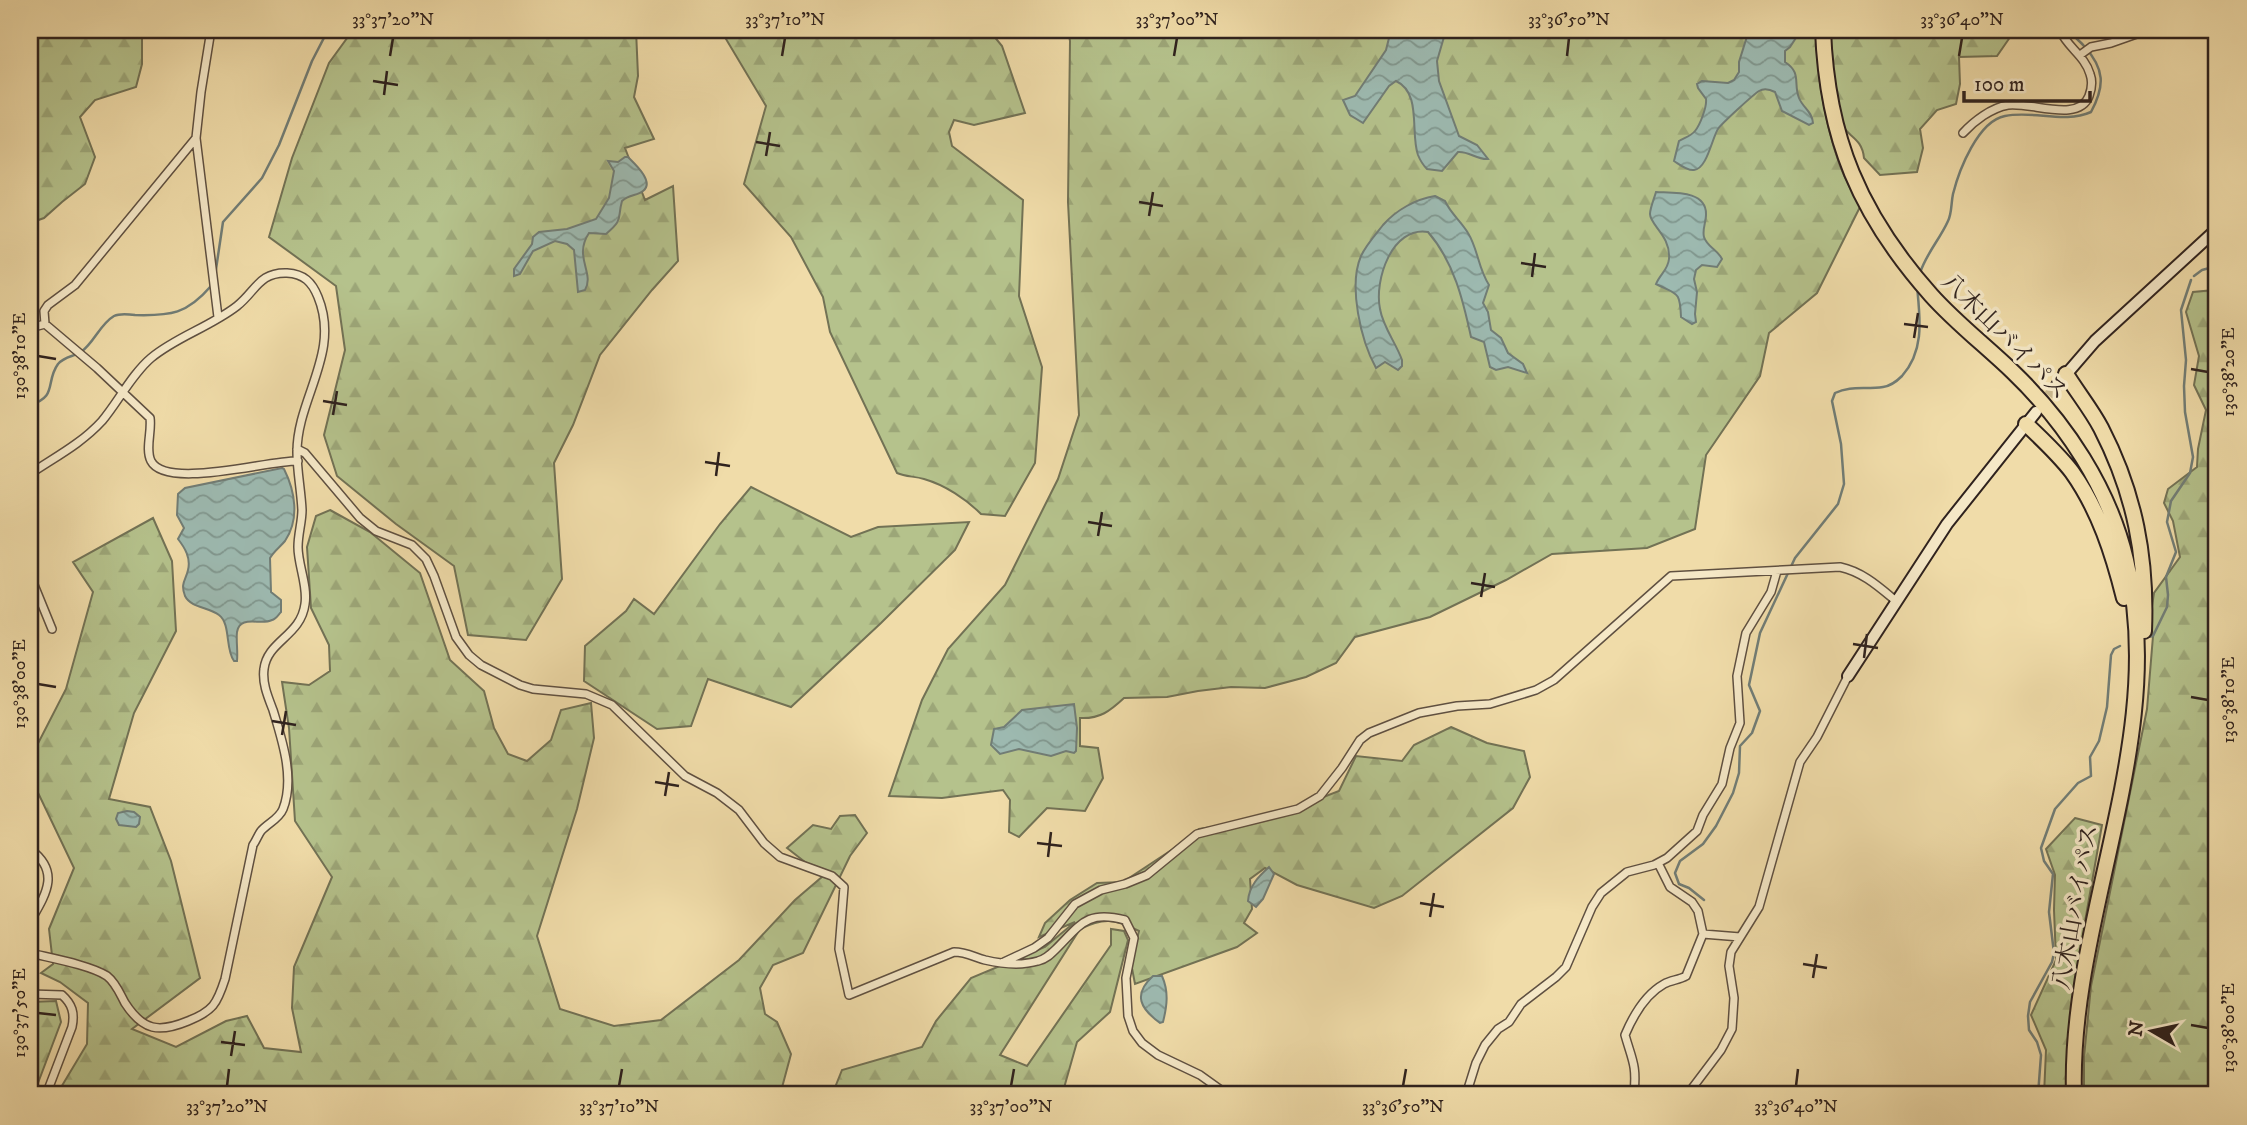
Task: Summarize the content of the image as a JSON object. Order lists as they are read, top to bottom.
{
  "streets": {
    "highway": ["八木山バイパス"]
  },
  "scale_bar": "100 m",
  "north": "left",
  "coordinates": [
    "33°37'20\"N",
    "33°37'10\"N",
    "33°37'00\"N",
    "33°36'50\"N",
    "33°36'40\"N",
    "130°38'10\"E",
    "130°38'20\"E",
    "130°38'00\"E",
    "130°37'50\"E"
  ]
}
